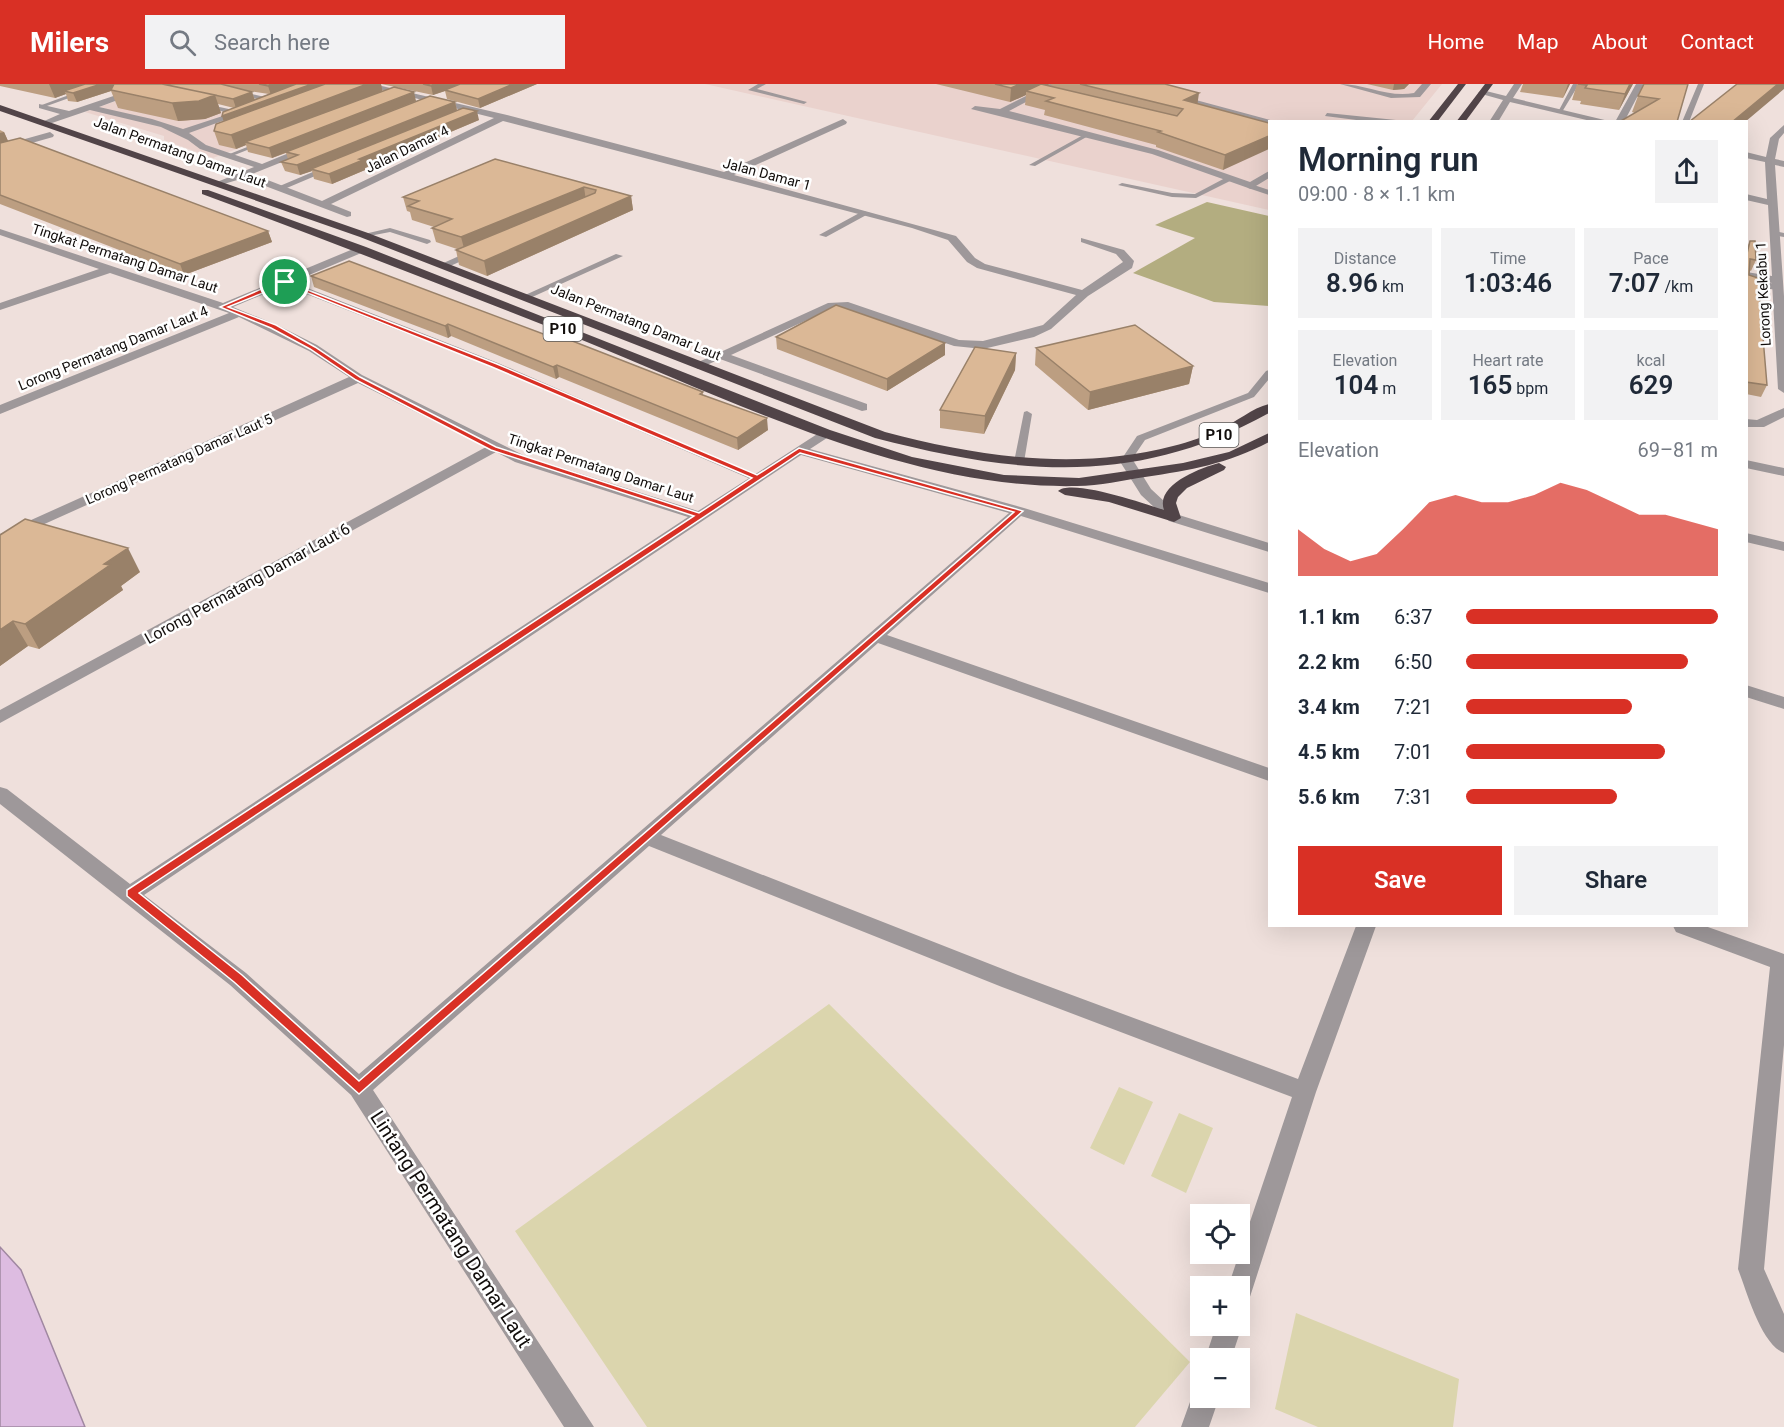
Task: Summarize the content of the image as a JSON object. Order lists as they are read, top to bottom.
{
  "streets": {
    "highway": ["Jalan Permatang Damar Laut", "P10"],
    "street": [
      "Jalan Damar 4",
      "Jalan Damar 1",
      "Tingkat Permatang Damar Laut",
      "Lorong Kekabu 1",
      "Lorong Permatang Damar Laut 4",
      "Lorong Permatang Damar Laut 5",
      "Lorong Permatang Damar Laut 6",
      "Lintang Permatang Damar Laut"
    ]
  },
  "crossings": [
    ["Jalan Damar 4", "Jalan Damar 1"],
    ["Tingkat Permatang Damar Laut", "Lorong Permatang Damar Laut 4"],
    ["Tingkat Permatang Damar Laut", "Lorong Permatang Damar Laut 5"],
    ["Tingkat Permatang Damar Laut", "Lorong Permatang Damar Laut 6"]
  ],
  "page": {
    "header": "Milers",
    "search": "Search here",
    "nav": [
      "Home",
      "Map",
      "About",
      "Contact"
    ],
    "heading": ["Morning run", "09:00 · 8 × 1.1 km"],
    "stats": [
      ["Distance", "8.96 km"],
      ["Time", "1:03:46"],
      ["Pace", "7:07 /km"],
      ["Elevation", "104 m"],
      ["Heart rate", "165 bpm"],
      ["kcal", "629"]
    ],
    "chart": ["Elevation", "69–81 m"],
    "list": [
      {
        "name": "1.1 km",
        "note": "6:37"
      },
      {
        "name": "2.2 km",
        "note": "6:50"
      },
      {
        "name": "3.4 km",
        "note": "7:21"
      },
      {
        "name": "4.5 km",
        "note": "7:01"
      },
      {
        "name": "5.6 km",
        "note": "7:31"
      }
    ],
    "buttons": ["Save", "Share"],
    "map_buttons": ["+", "−"]
  }
}
